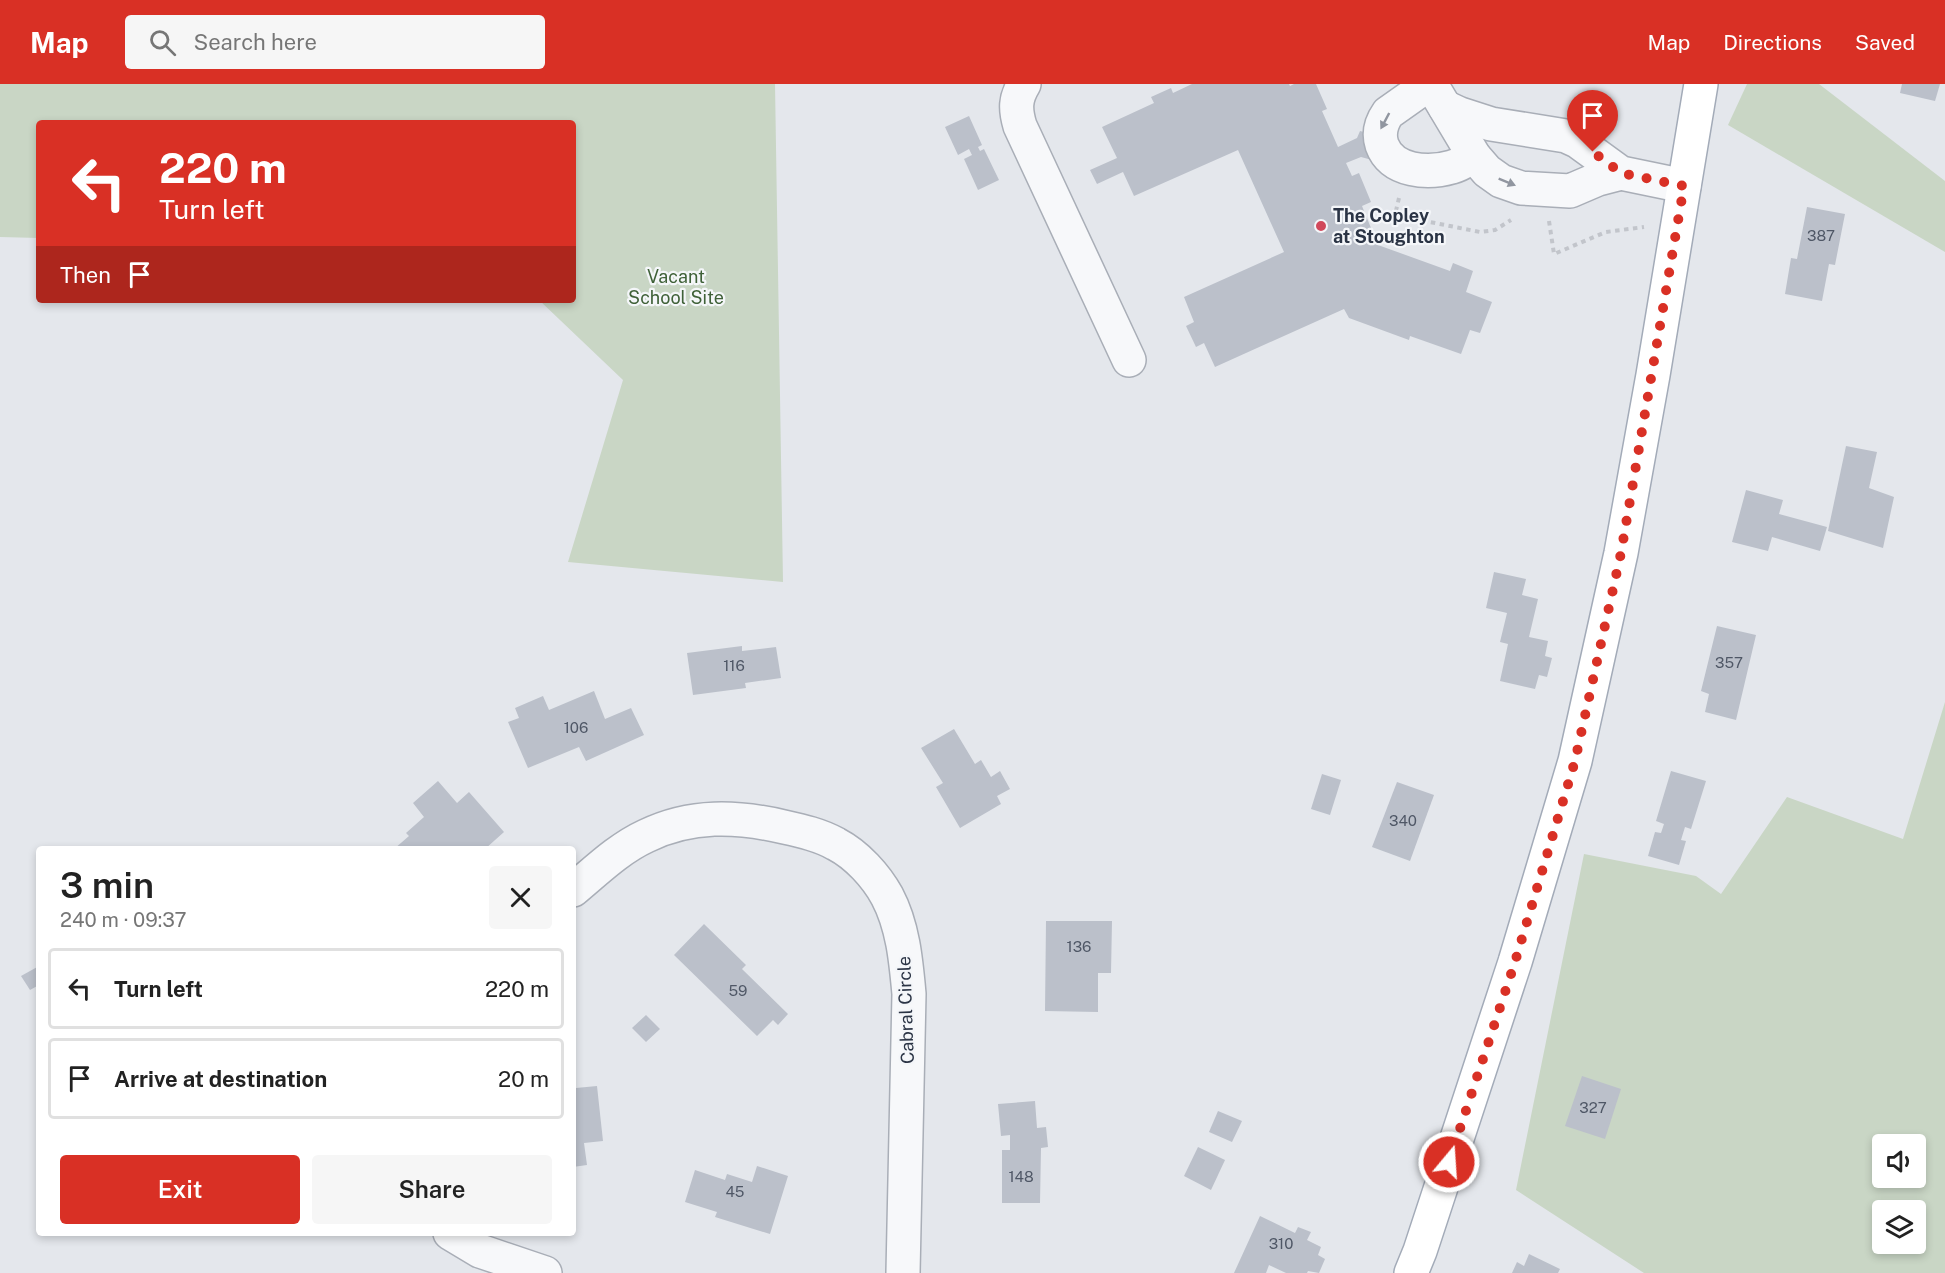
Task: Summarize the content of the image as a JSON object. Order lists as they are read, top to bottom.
{
  "streets": {
    "street": ["Cabral Circle"]
  },
  "parks": ["Vacant School Site"],
  "places": ["The Copley at Stoughton"],
  "house_numbers": [
    "387",
    "357",
    "116",
    "106",
    "340",
    "136",
    "59",
    "327",
    "148",
    "45",
    "310"
  ],
  "page": {
    "header": "Map",
    "search": "Search here",
    "nav": ["Map", "Directions", "Saved"],
    "turn": ["220 m", "Turn left"],
    "then": "Then",
    "heading": ["3 min", "240 m · 09:37"],
    "list": [
      {
        "name": "Turn left",
        "value": "220 m"
      },
      {
        "name": "Arrive at destination",
        "value": "20 m"
      }
    ],
    "buttons": ["Exit", "Share"]
  }
}
